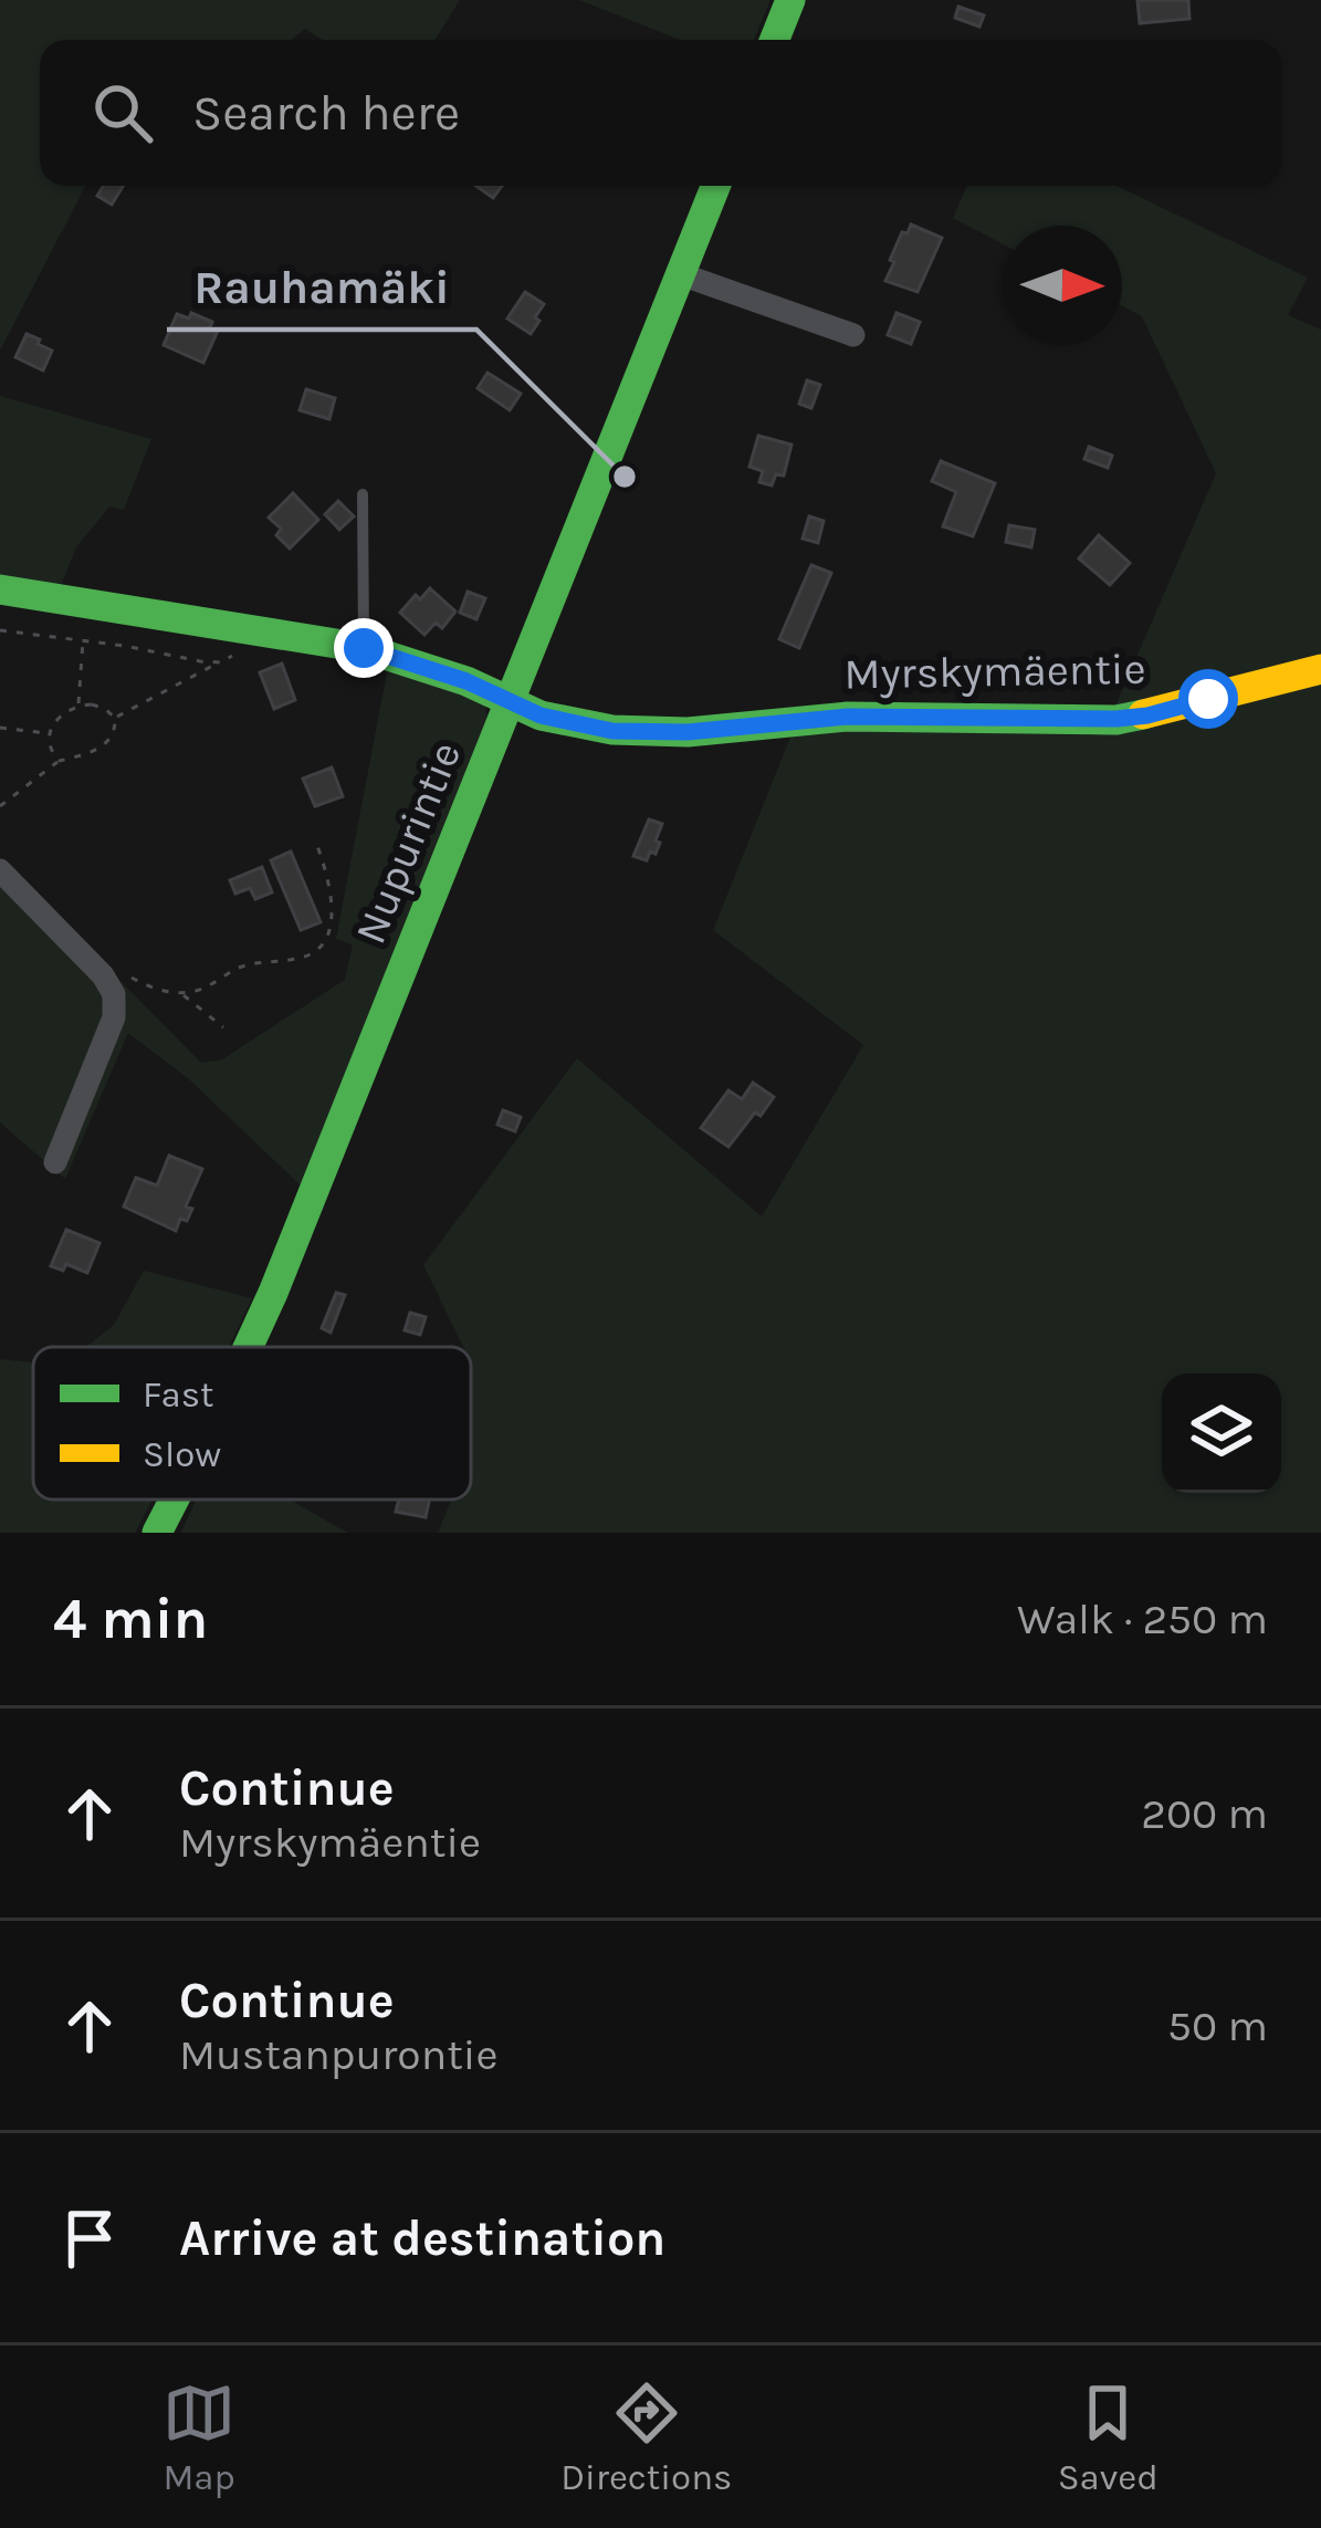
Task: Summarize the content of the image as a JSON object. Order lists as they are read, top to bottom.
{
  "streets": {
    "main road": ["Myrskymäentie", "Nupurintie"]
  },
  "crossings": [
    ["Myrskymäentie", "Nupurintie"]
  ],
  "places": ["Rauhamäki"],
  "legend": ["Fast", "Slow"],
  "north": "right",
  "page": {
    "search": "Search here",
    "heading": ["4 min", "Walk · 250 m"],
    "list": [
      ["Continue", "Myrskymäentie", "200 m"],
      ["Continue", "Mustanpurontie", "50 m"],
      "Arrive at destination"
    ],
    "nav": ["Map", "Directions", "Saved"]
  }
}
